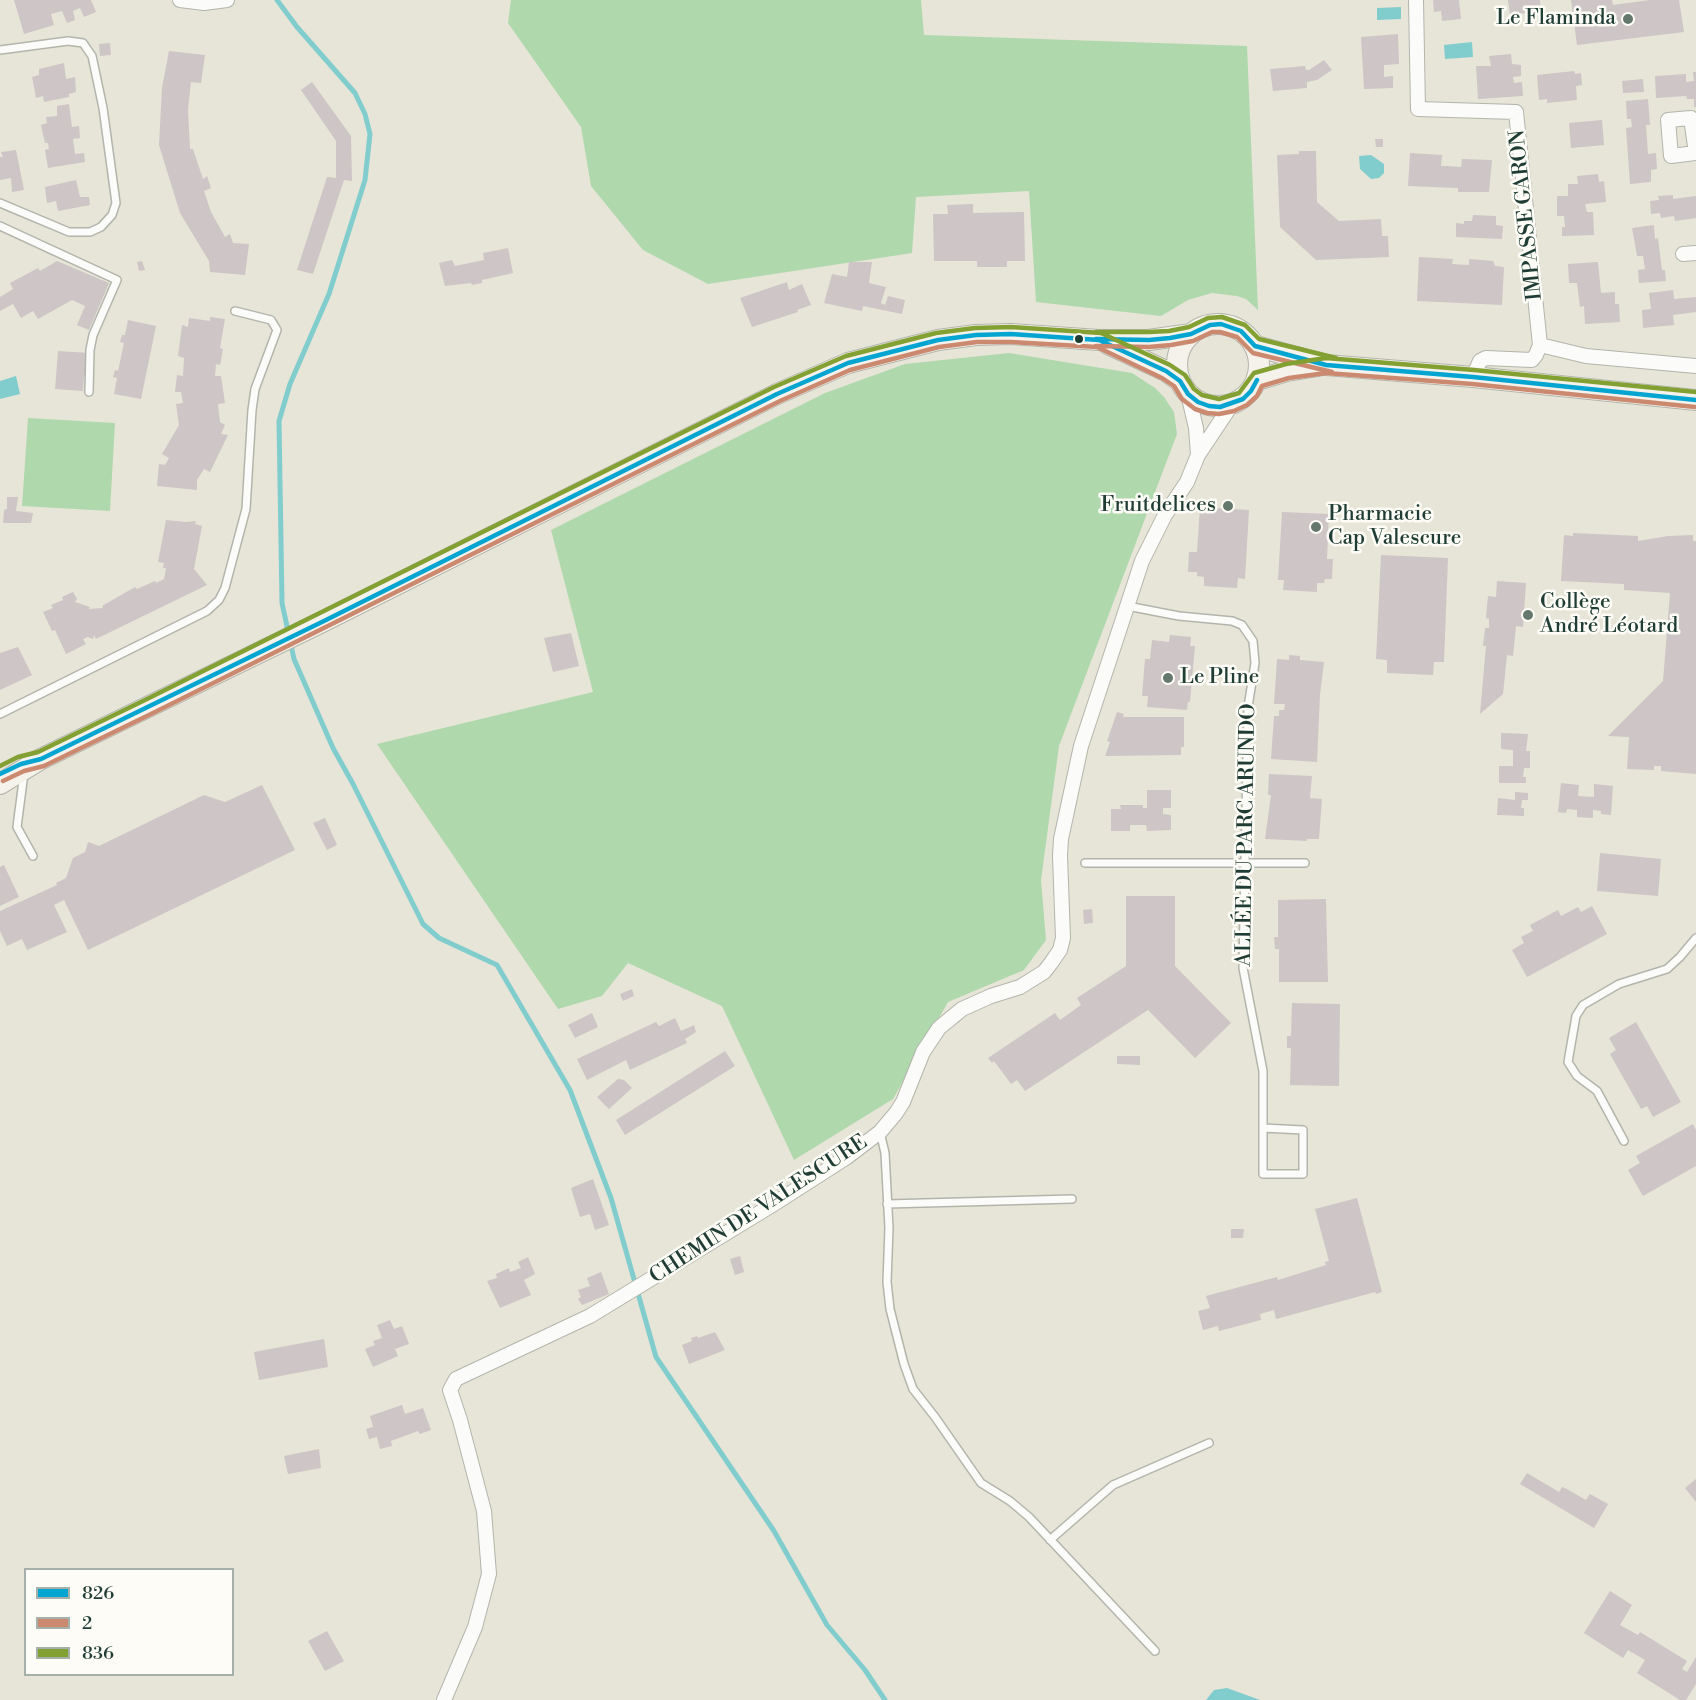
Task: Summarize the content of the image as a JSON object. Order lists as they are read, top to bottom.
{
  "streets": {
    "street": ["IMPASSE GARON", "CHEMIN DE VALESCURE"],
    "lane": ["ALLÉE DU PARC ARUNDO"]
  },
  "crossings": [
    ["ALLÉE DU PARC ARUNDO", "CHEMIN DE VALESCURE"]
  ],
  "places": [
    "Le Flaminda",
    "Fruitdelices",
    "Pharmacie Cap Valescure",
    "Collège André Léotard",
    "Le Pline"
  ],
  "lines": ["transit line 836", "transit line 826", "transit line 2"],
  "legend": ["826", "2", "836"]
}
